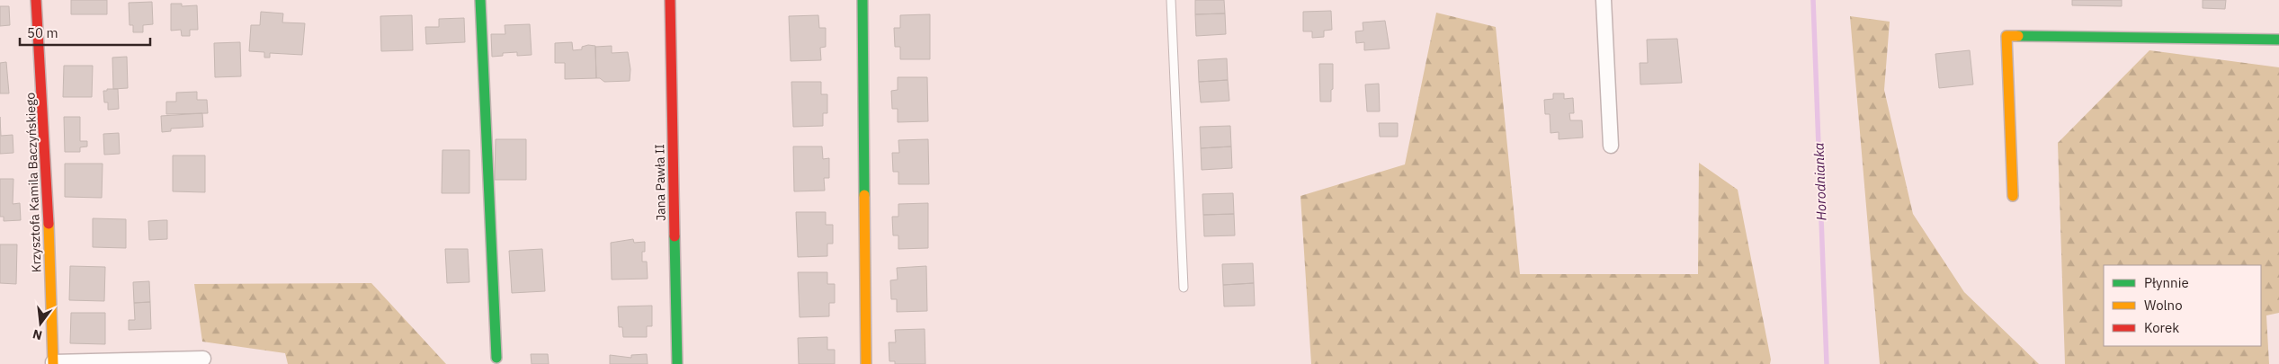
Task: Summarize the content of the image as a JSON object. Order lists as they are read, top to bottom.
{
  "streets": {
    "street": ["Krzysztofa Kamila Baczyńskiego", "Jana Pawła II"]
  },
  "water": ["Horodnianka"],
  "legend": ["Płynnie", "Wolno", "Korek"],
  "scale_bar": "50 m",
  "north": "bottom"
}
